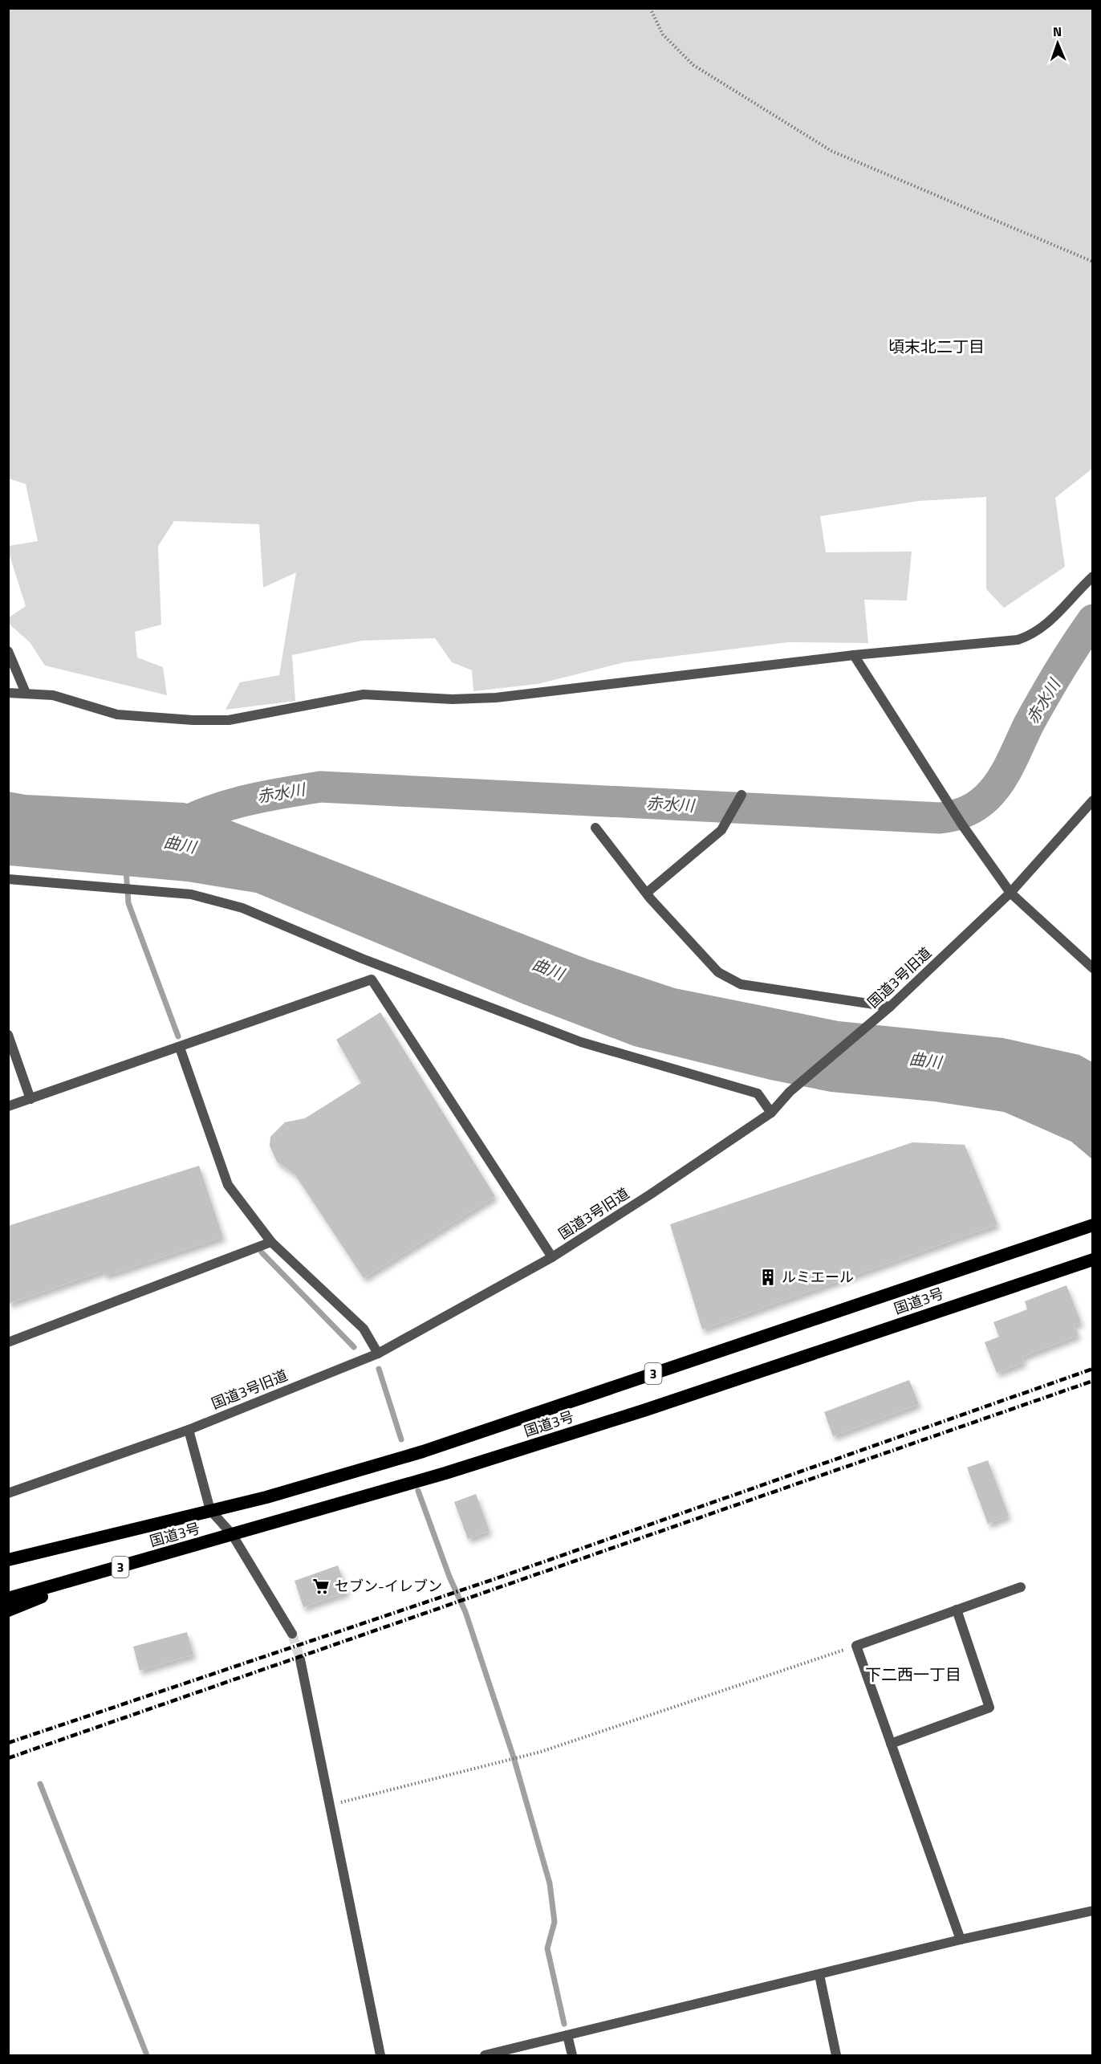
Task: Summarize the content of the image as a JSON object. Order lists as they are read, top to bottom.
{
  "streets": {
    "highway": ["国道3号", "3"],
    "street": ["国道3号旧道"]
  },
  "districts": ["頃末北二丁目", "下二西一丁目"],
  "water": ["赤水川", "曲川"],
  "places": {
    "building": ["ルミエール"],
    "supermarket": ["セブン-イレブン"]
  },
  "north": "top"
}
